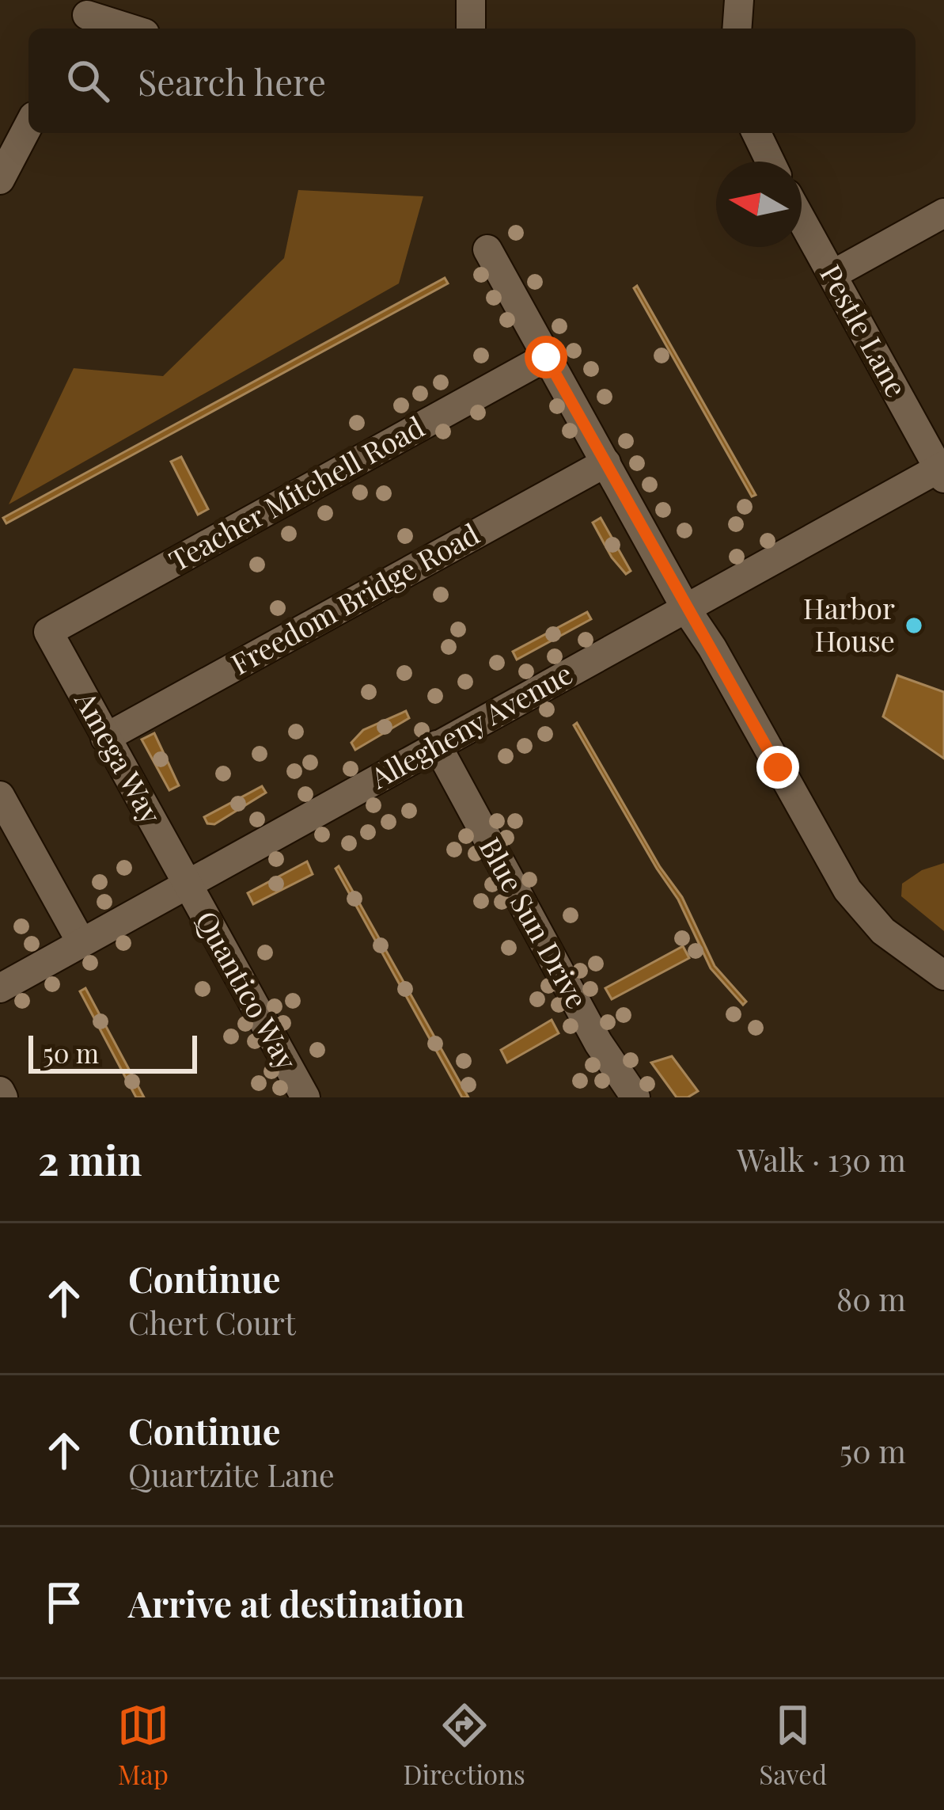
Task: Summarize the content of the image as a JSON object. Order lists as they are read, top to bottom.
{
  "streets": {
    "street": [
      "Pestle Lane",
      "Teacher Mitchell Road",
      "Freedom Bridge Road",
      "Allegheny Avenue",
      "Amega Way",
      "Blue Sun Drive",
      "Quantico Way"
    ]
  },
  "crossings": [
    ["Pestle Lane", "Allegheny Avenue"],
    ["Teacher Mitchell Road", "Amega Way"],
    ["Freedom Bridge Road", "Amega Way"],
    ["Allegheny Avenue", "Amega Way"],
    ["Allegheny Avenue", "Blue Sun Drive"],
    ["Allegheny Avenue", "Quantico Way"],
    ["Amega Way", "Quantico Way"]
  ],
  "places": ["Harbor House"],
  "scale_bar": "50 m",
  "north": "left",
  "page": {
    "search": "Search here",
    "scale": "50 m",
    "heading": ["2 min", "Walk · 130 m"],
    "list": [
      ["Continue", "Chert Court", "80 m"],
      ["Continue", "Quartzite Lane", "50 m"],
      "Arrive at destination"
    ],
    "nav": ["Map", "Directions", "Saved"]
  }
}
